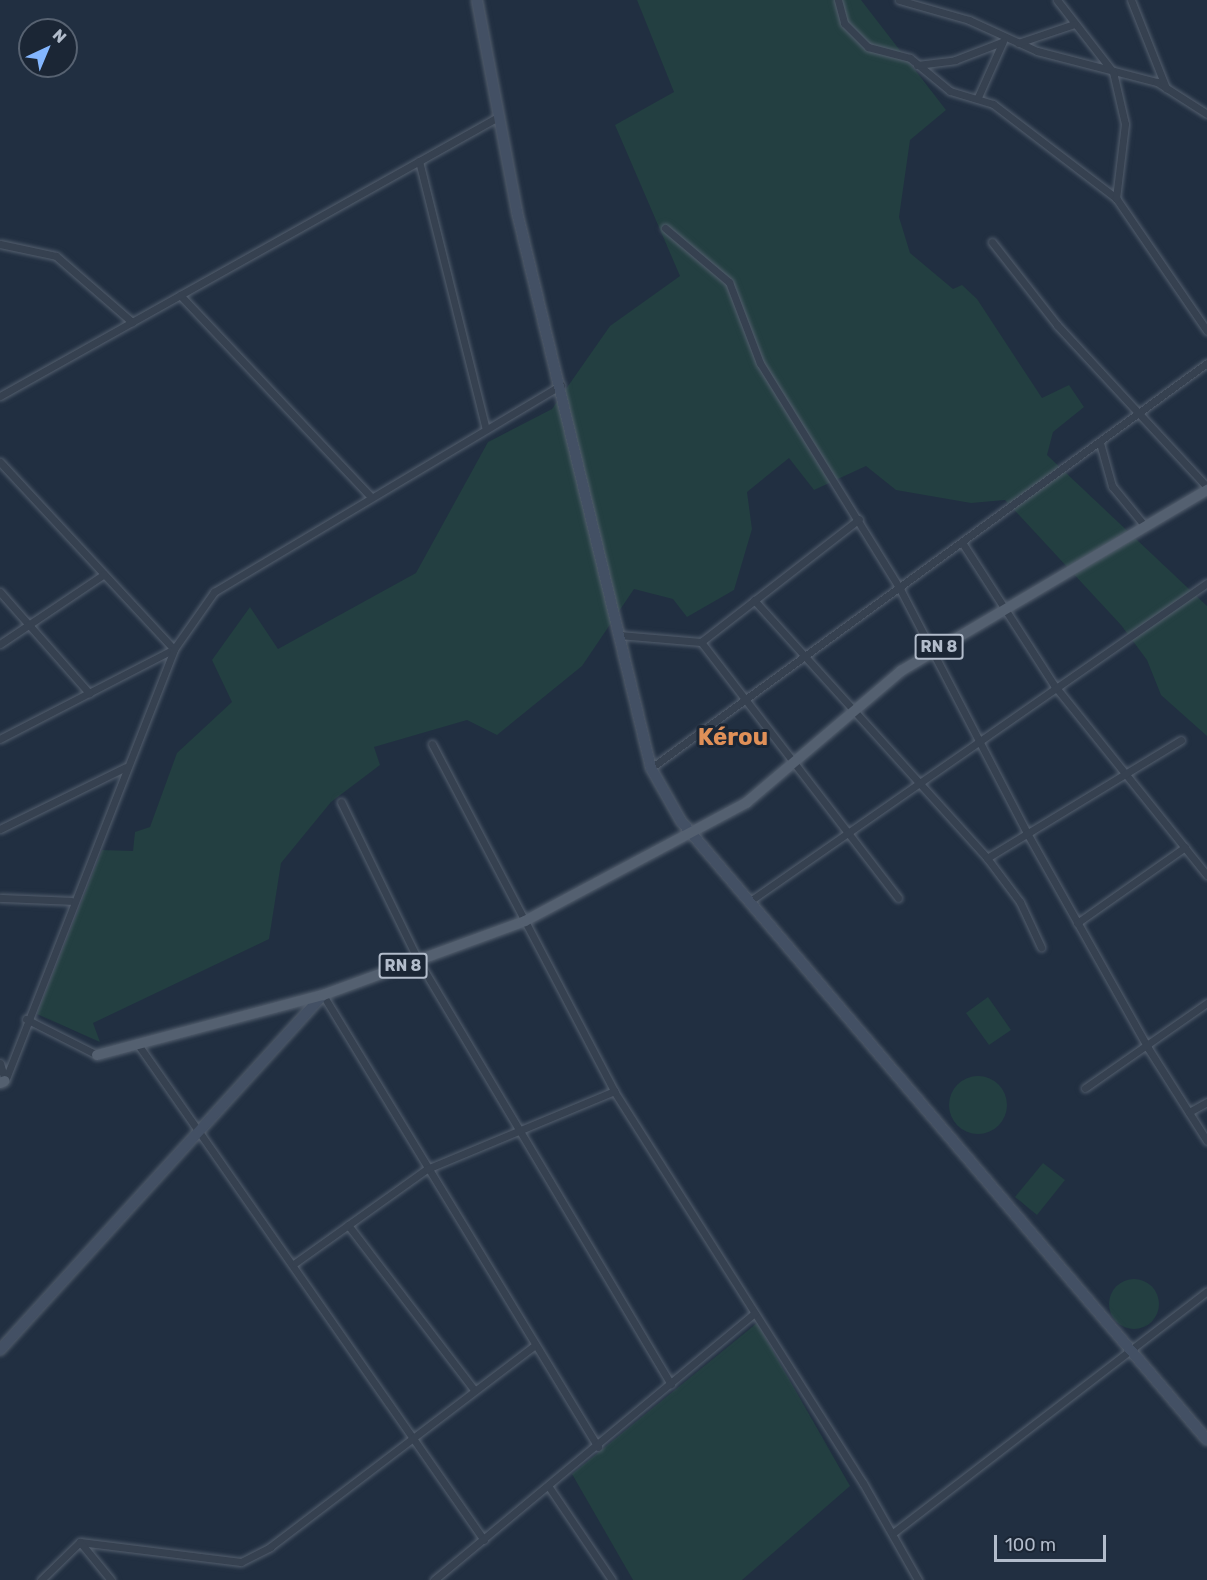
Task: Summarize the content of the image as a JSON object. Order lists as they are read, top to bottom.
{
  "streets": {
    "main road": ["RN 8"]
  },
  "districts": ["Kérou"],
  "scale_bar": "100 m",
  "north": "top right"
}
